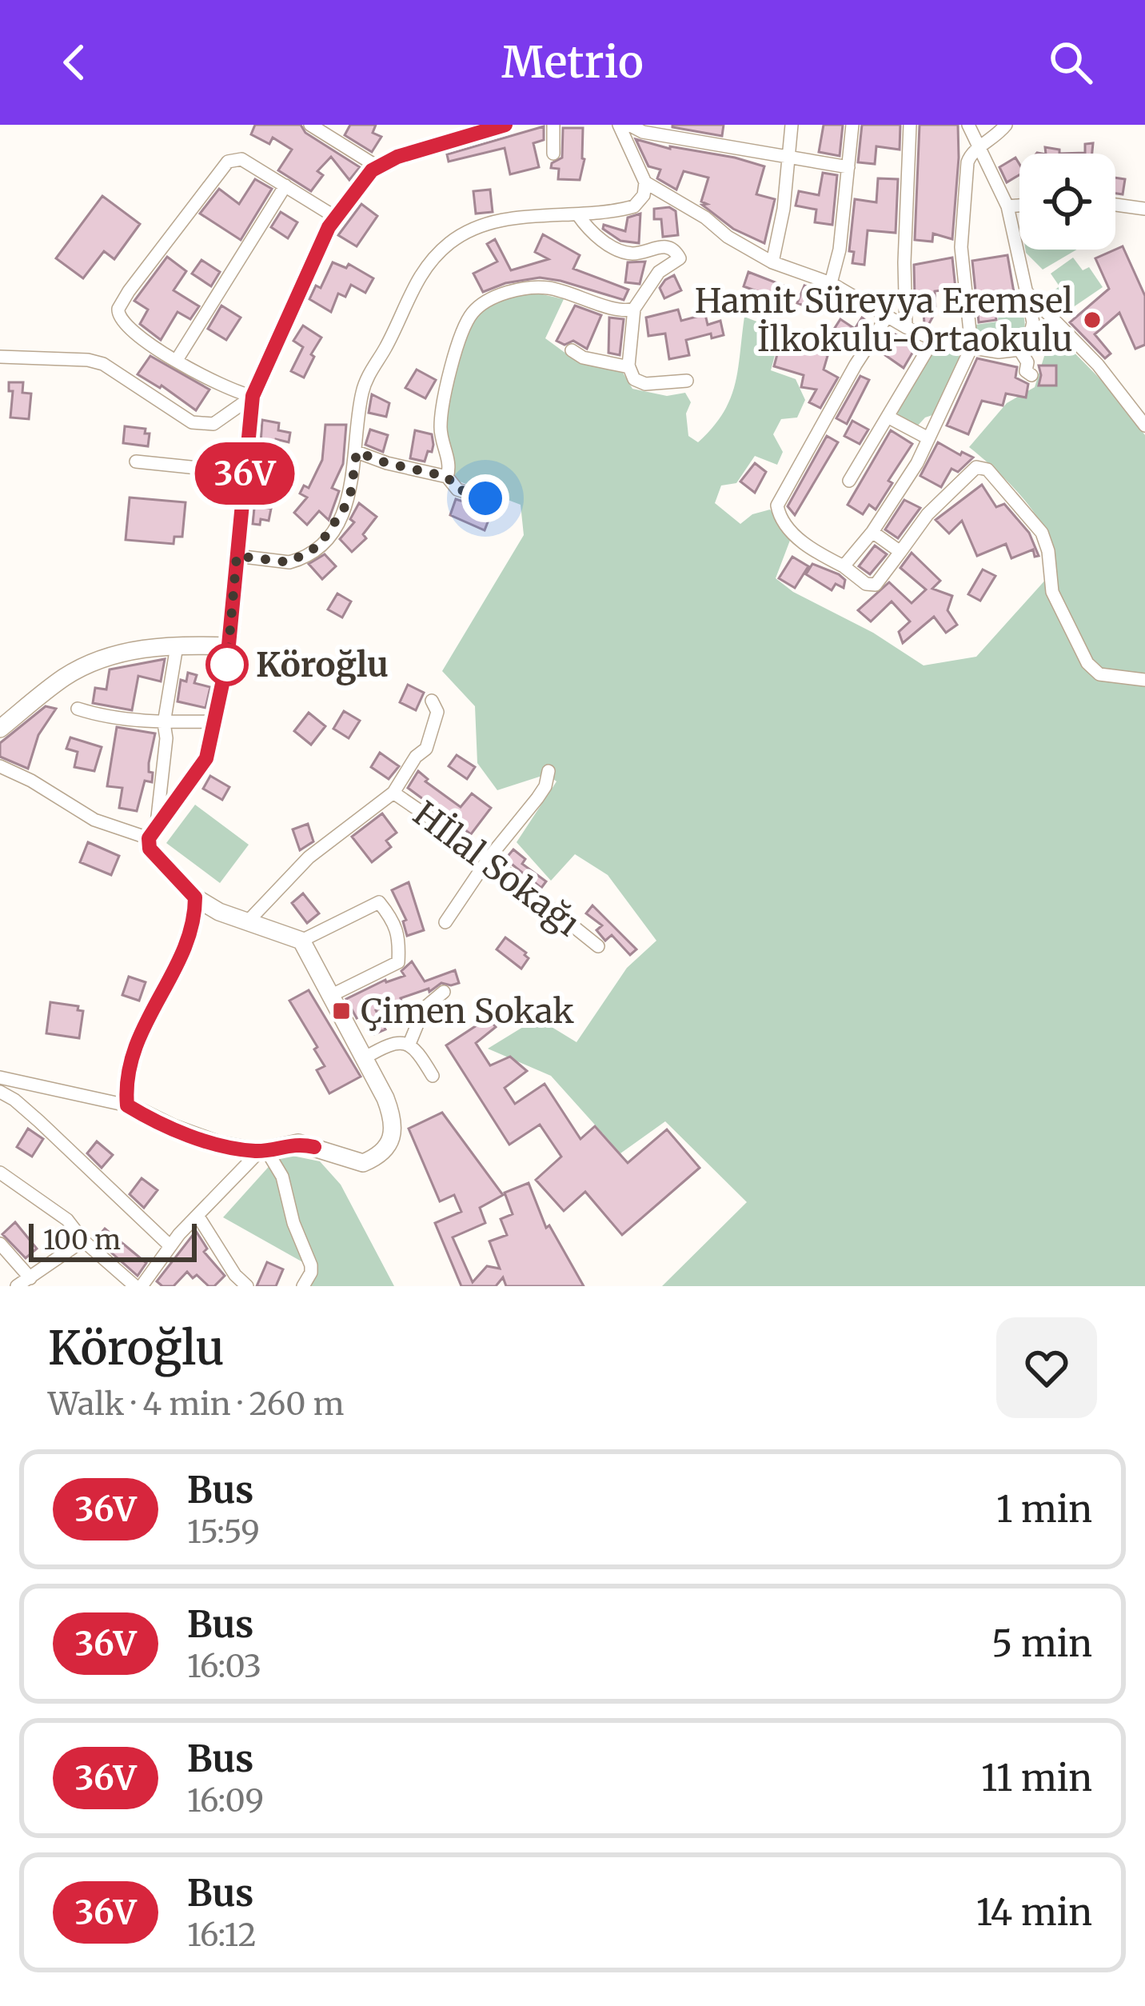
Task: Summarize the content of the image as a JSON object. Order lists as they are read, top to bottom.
{
  "streets": {
    "street": ["Hİlal Sokağı"]
  },
  "places": {
    "other": ["Hamit Süreyya Eremsel İlkokulu-Ortaokulu", "Köroğlu"],
    "transit": ["Çimen Sokak"]
  },
  "lines": ["bus line 36V"],
  "scale_bar": "100 m",
  "page": {
    "header": "Metrio",
    "on_map": "36V",
    "scale": "100 m",
    "heading": ["Köroğlu", "Walk · 4 min · 260 m"],
    "list": [
      {
        "mark": "36V",
        "name": "Bus",
        "note": "15:59",
        "value": "1 min"
      },
      {
        "mark": "36V",
        "name": "Bus",
        "note": "16:03",
        "value": "5 min"
      },
      {
        "mark": "36V",
        "name": "Bus",
        "note": "16:09",
        "value": "11 min"
      },
      {
        "mark": "36V",
        "name": "Bus",
        "note": "16:12",
        "value": "14 min"
      }
    ]
  }
}
